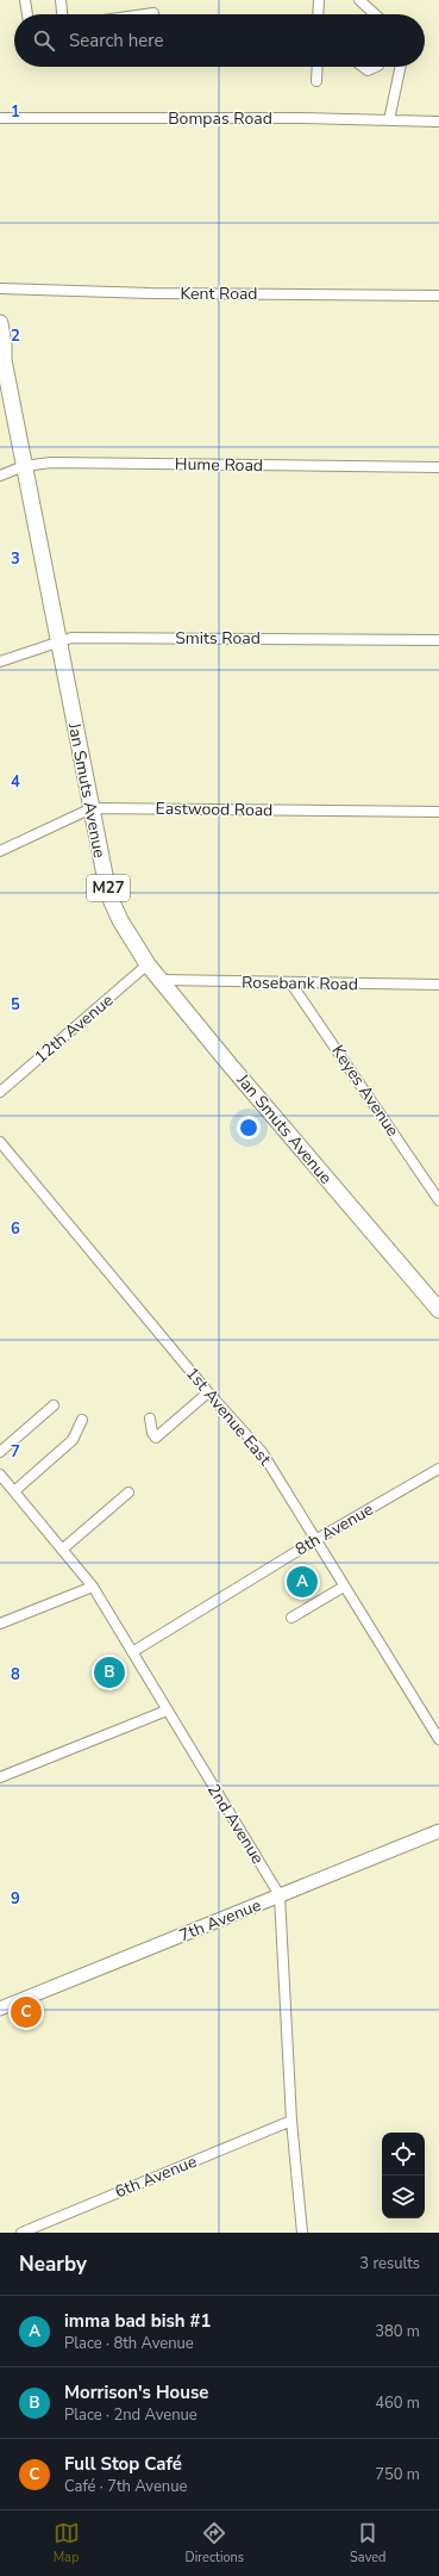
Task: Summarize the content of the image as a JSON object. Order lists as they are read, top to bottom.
{
  "streets": {
    "main road": ["Jan Smuts Avenue", "M27", "7th Avenue"],
    "street": [
      "Bompas Road",
      "Kent Road",
      "Hume Road",
      "Smits Road",
      "Eastwood Road",
      "Rosebank Road",
      "12th Avenue",
      "Keyes Avenue",
      "1st Avenue East",
      "8th Avenue",
      "2nd Avenue",
      "6th Avenue"
    ]
  },
  "crossings": [
    ["Hume Road", "Jan Smuts Avenue"],
    ["Smits Road", "Jan Smuts Avenue"],
    ["Jan Smuts Avenue", "Eastwood Road"],
    ["Jan Smuts Avenue", "Rosebank Road"],
    ["Jan Smuts Avenue", "12th Avenue"],
    ["Rosebank Road", "Keyes Avenue"],
    ["1st Avenue East", "8th Avenue"],
    ["8th Avenue", "2nd Avenue"],
    ["2nd Avenue", "7th Avenue"],
    ["2nd Avenue", "6th Avenue"]
  ],
  "page": {
    "search": "Search here",
    "pins": ["A", "B", "C"],
    "heading": ["Nearby", "3 results"],
    "list": [
      {
        "mark": "A",
        "name": "imma bad bish #1",
        "note": "Place · 8th Avenue",
        "value": "380 m"
      },
      {
        "mark": "B",
        "name": "Morrison's House",
        "note": "Place · 2nd Avenue",
        "value": "460 m"
      },
      {
        "mark": "C",
        "name": "Full Stop Café",
        "note": "Café · 7th Avenue",
        "value": "750 m"
      }
    ],
    "nav": ["Map", "Directions", "Saved"]
  },
  "grid": {
    "rows": [
      "1",
      "2",
      "3",
      "4",
      "5",
      "6",
      "7",
      "8",
      "9"
    ]
  }
}
